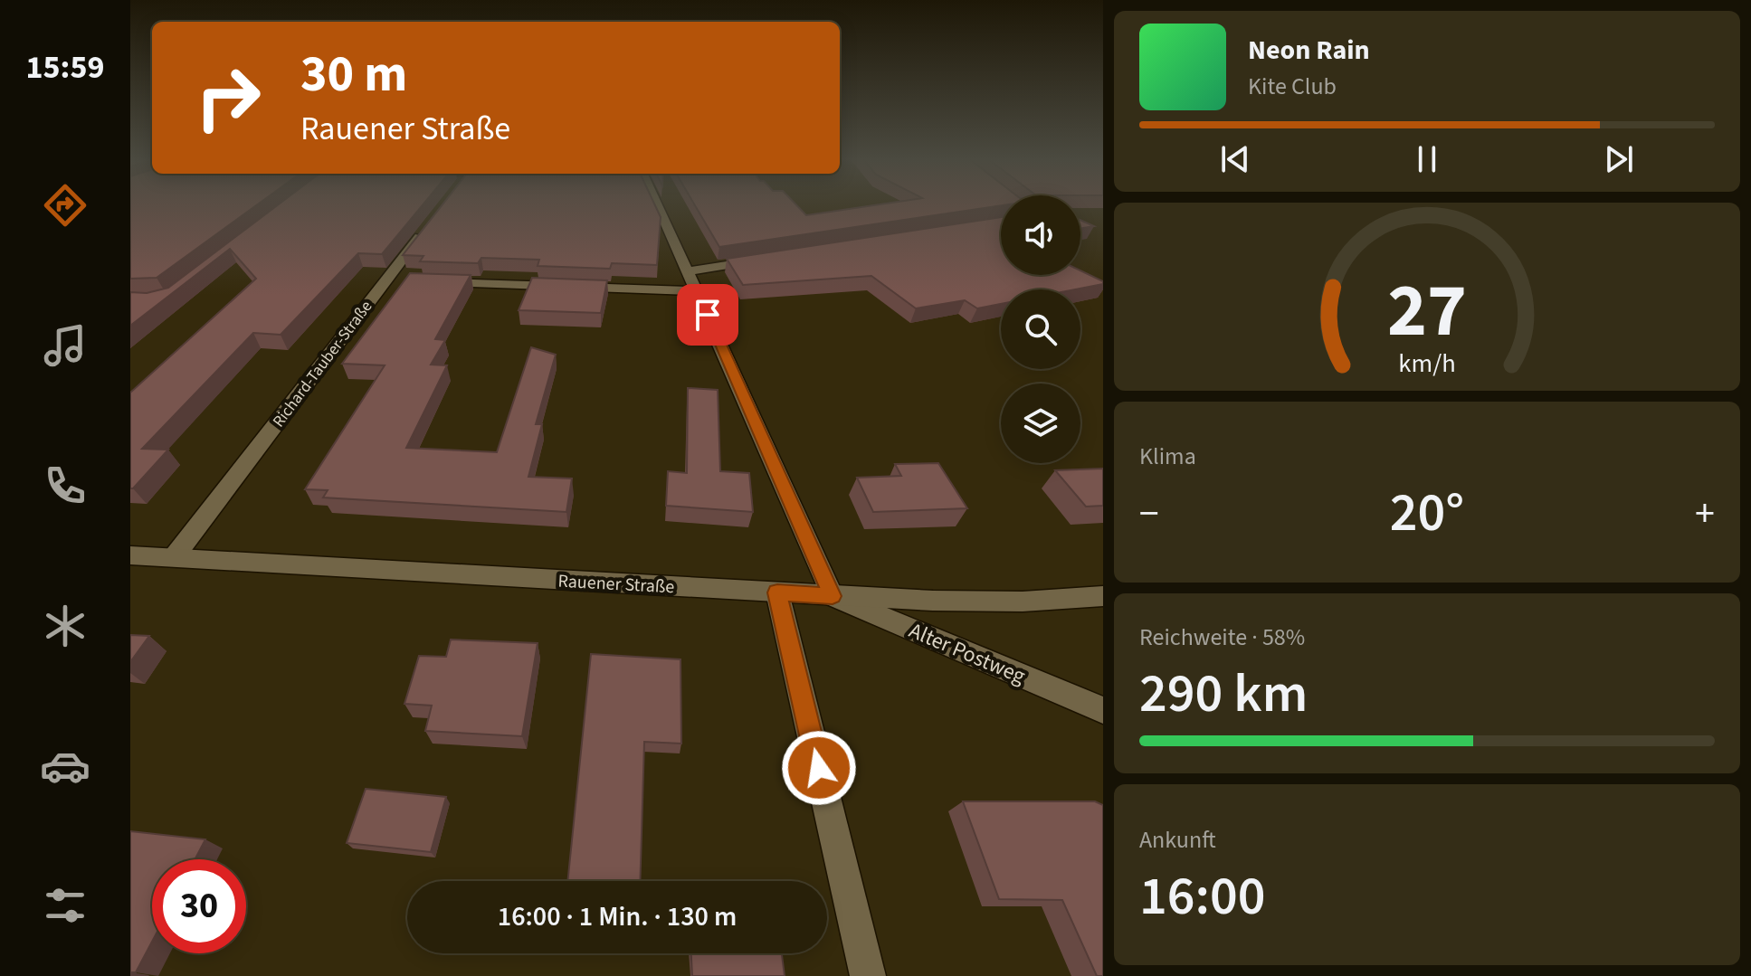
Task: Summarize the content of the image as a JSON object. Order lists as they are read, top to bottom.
{
  "streets": {
    "street": ["Richard-Tauber-Straße", "Rauener Straße", "Alter Postweg"]
  },
  "crossings": [
    ["Richard-Tauber-Straße", "Rauener Straße"],
    ["Rauener Straße", "Alter Postweg"]
  ],
  "page": {
    "tabs": "15:59",
    "turn": ["30 m", "Rauener Straße"],
    "song": ["Neon Rain", "Kite Club"],
    "tile": [
      "Klima",
      ["Reichweite · 58%", "290 km"],
      ["Ankunft", "16:00"]
    ],
    "heat": ["−", "20°", "+"],
    "limit": "30",
    "trip": "16:00 · 1 Min. · 130 m",
    "gauge": ["27", "km/h"]
  }
}
